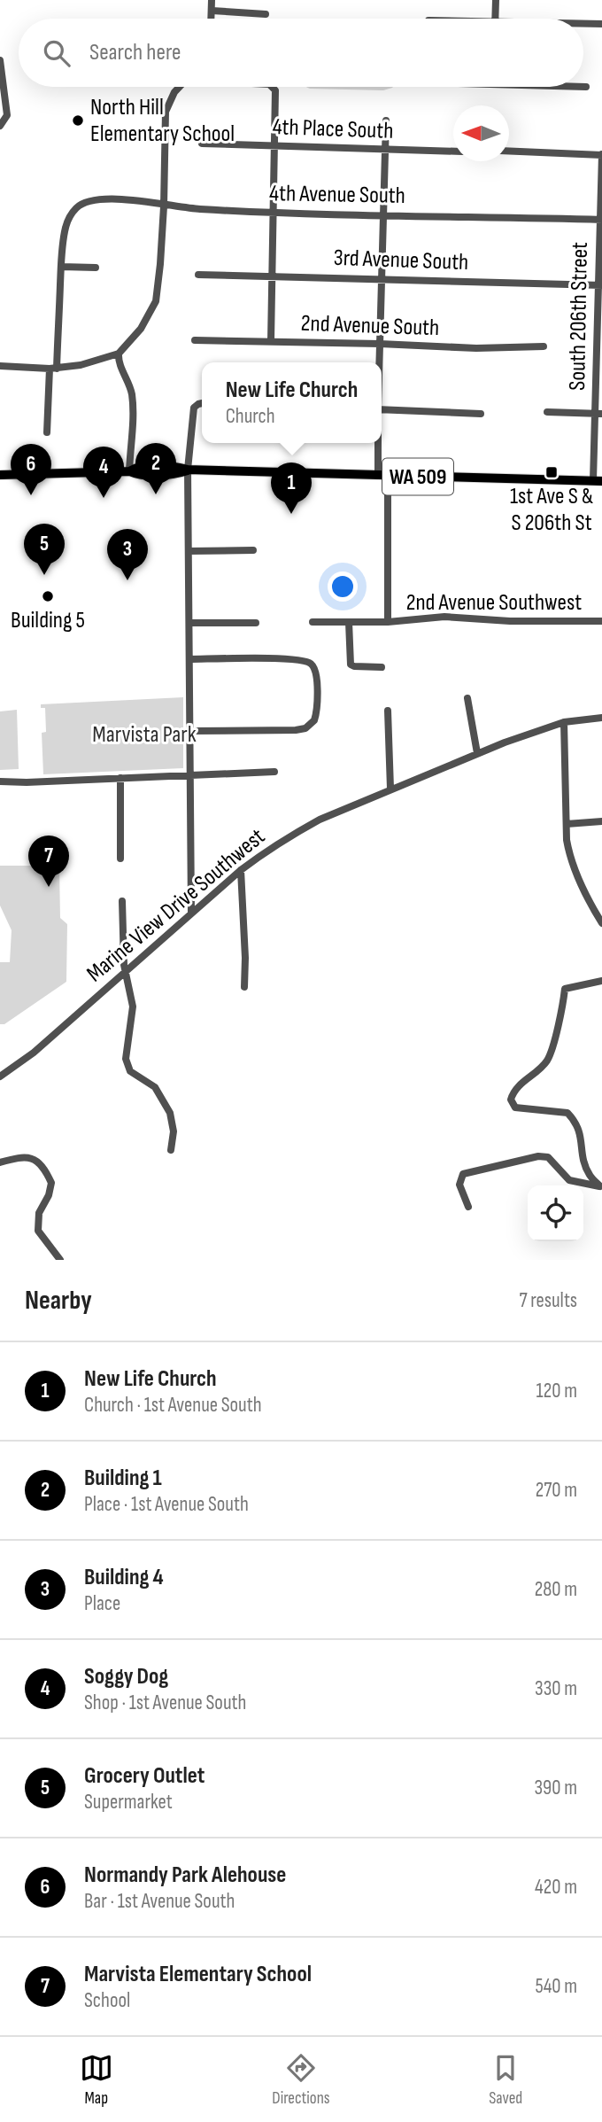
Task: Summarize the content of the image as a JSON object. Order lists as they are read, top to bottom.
{
  "streets": {
    "main road": ["WA 509"],
    "street": [
      "4th Place South",
      "4th Avenue South",
      "3rd Avenue South",
      "South 206th Street",
      "2nd Avenue South",
      "2nd Avenue Southwest",
      "Marine View Drive Southwest"
    ]
  },
  "crossings": [
    ["4th Avenue South", "South 206th Street"],
    ["3rd Avenue South", "South 206th Street"],
    ["South 206th Street", "WA 509"]
  ],
  "parks": ["Marvista Park"],
  "places": {
    "other": ["North Hill Elementary School", "Building 5"],
    "transit": ["1st Ave S & S 206th St"]
  },
  "north": "left",
  "page": {
    "search": "Search here",
    "popup": ["New Life Church", "Church"],
    "pins": [
      "2",
      "6",
      "4",
      "1",
      "5",
      "3",
      "7"
    ],
    "heading": ["Nearby", "7 results"],
    "list": [
      {
        "mark": "1",
        "name": "New Life Church",
        "note": "Church · 1st Avenue South",
        "value": "120 m"
      },
      {
        "mark": "2",
        "name": "Building 1",
        "note": "Place · 1st Avenue South",
        "value": "270 m"
      },
      {
        "mark": "3",
        "name": "Building 4",
        "note": "Place",
        "value": "280 m"
      },
      {
        "mark": "4",
        "name": "Soggy Dog",
        "note": "Shop · 1st Avenue South",
        "value": "330 m"
      },
      {
        "mark": "5",
        "name": "Grocery Outlet",
        "note": "Supermarket",
        "value": "390 m"
      },
      {
        "mark": "6",
        "name": "Normandy Park Alehouse",
        "note": "Bar · 1st Avenue South",
        "value": "420 m"
      },
      {
        "mark": "7",
        "name": "Marvista Elementary School",
        "note": "School",
        "value": "540 m"
      }
    ],
    "nav": ["Map", "Directions", "Saved"]
  }
}
